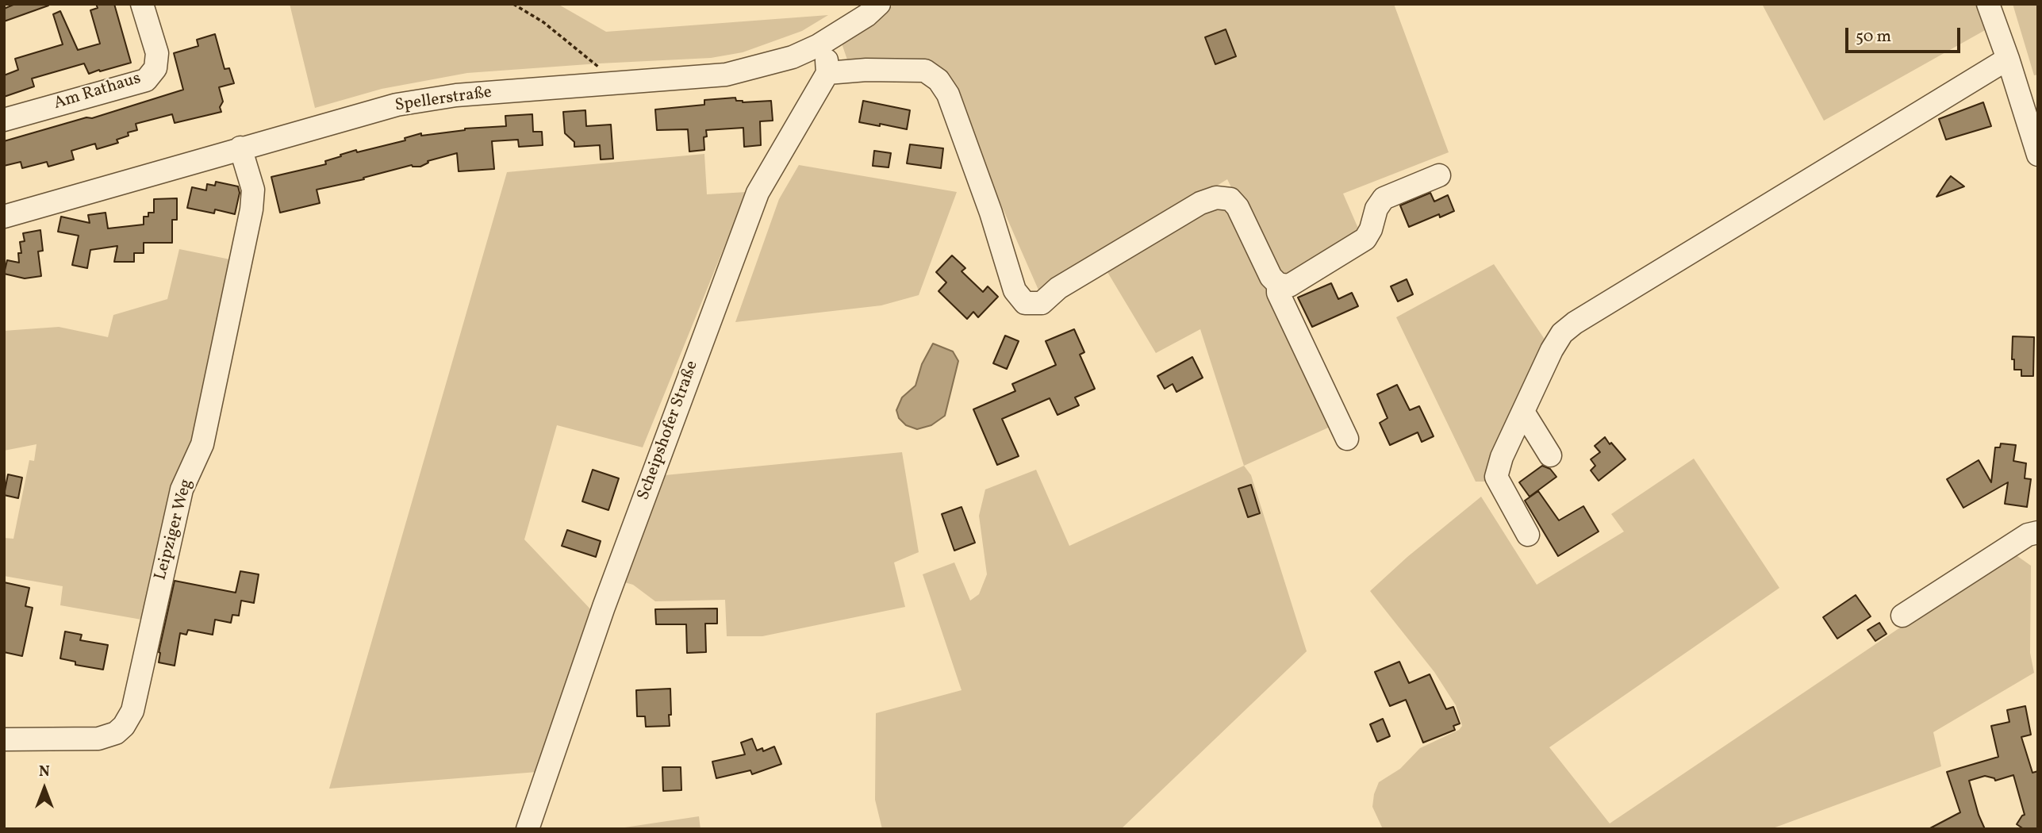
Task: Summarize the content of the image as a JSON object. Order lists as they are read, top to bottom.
{
  "streets": {
    "street": [
      "Am Rathaus",
      "Spellerstraße",
      "Scheipshofer Straße",
      "Leipziger Weg"
    ]
  },
  "crossings": [
    ["Spellerstraße", "Leipziger Weg"]
  ],
  "scale_bar": "50 m",
  "north": "top"
}
